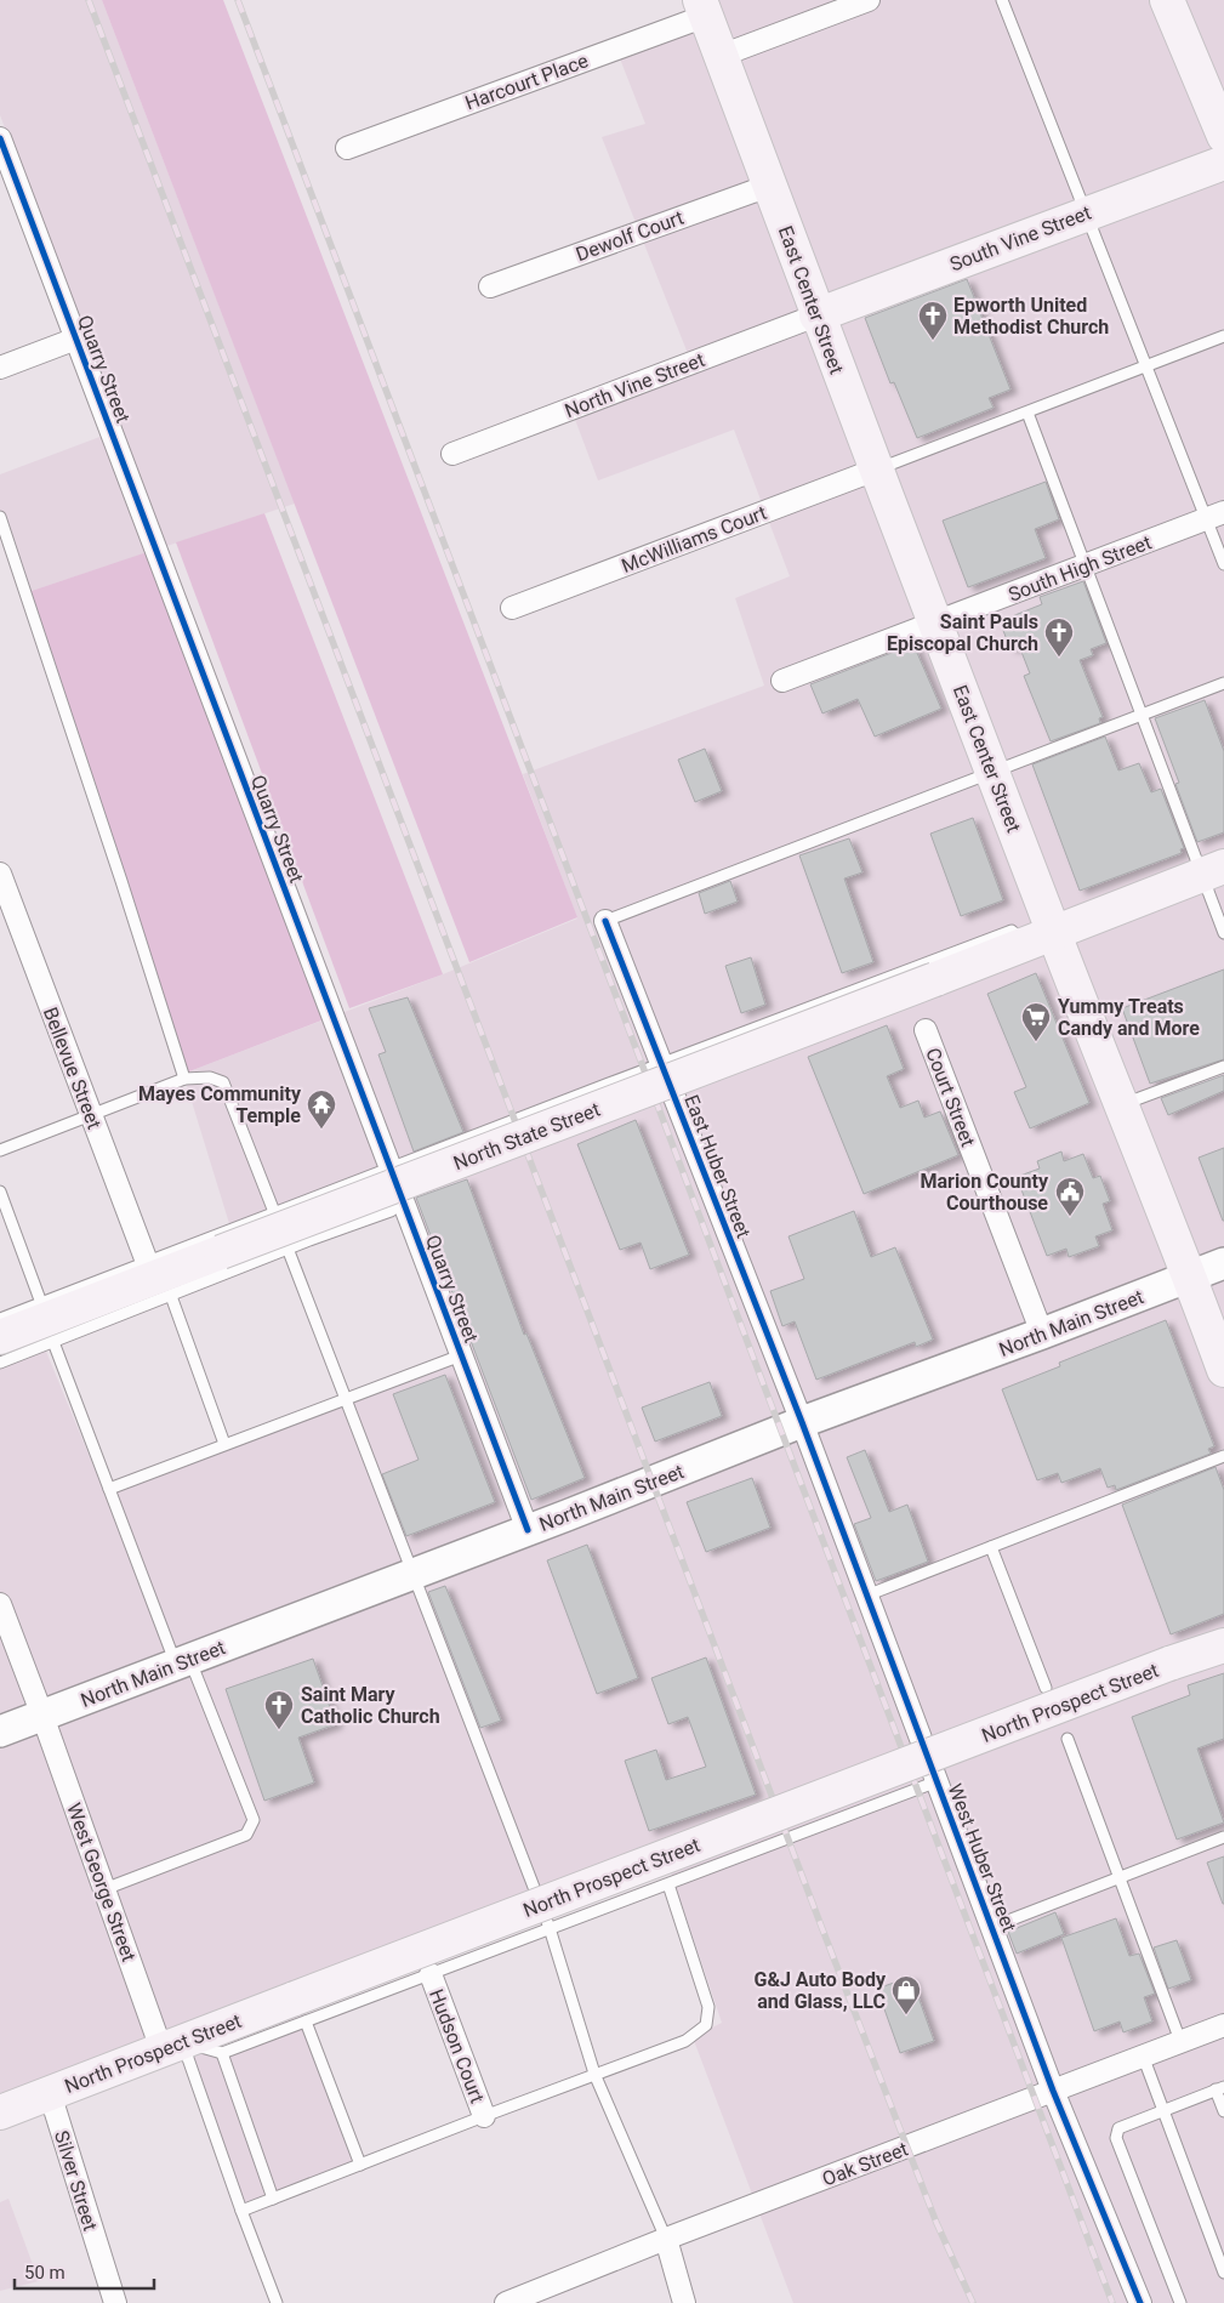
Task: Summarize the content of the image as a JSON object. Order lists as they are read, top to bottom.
{
  "streets": {
    "main road": [
      "South Vine Street",
      "East Center Street",
      "North State Street",
      "North Prospect Street"
    ],
    "street": [
      "Harcourt Place",
      "Dewolf Court",
      "Quarry Street",
      "North Vine Street",
      "McWilliams Court",
      "South High Street",
      "Bellevue Street",
      "Court Street",
      "East Huber Street",
      "North Main Street",
      "West Huber Street",
      "West George Street",
      "Hudson Court",
      "Oak Street",
      "Silver Street"
    ]
  },
  "crossings": [
    ["Harcourt Place", "East Center Street"],
    ["Dewolf Court", "East Center Street"],
    ["South Vine Street", "East Center Street"],
    ["South Vine Street", "North Vine Street"],
    ["East Center Street", "North Vine Street"],
    ["East Center Street", "McWilliams Court"],
    ["East Center Street", "South High Street"],
    ["East Center Street", "North State Street"],
    ["East Center Street", "North Main Street"],
    ["Quarry Street", "North Main Street"],
    ["Court Street", "North Main Street"],
    ["East Huber Street", "North Main Street"],
    ["East Huber Street", "West Huber Street"],
    ["North Main Street", "West Huber Street"],
    ["North Main Street", "West George Street"],
    ["North Prospect Street", "West George Street"],
    ["North Prospect Street", "Silver Street"],
    ["West Huber Street", "Oak Street"]
  ],
  "places": {
    "church": ["Epworth United Methodist Church", "Saint Pauls Episcopal Church", "Saint Mary Catholic Church"],
    "supermarket": ["Yummy Treats Candy and More"],
    "temple": ["Mayes Community Temple"],
    "public building": ["Marion County Courthouse"],
    "shop": ["G&J Auto Body and Glass, LLC"]
  },
  "scale_bar": "50 m"
}
